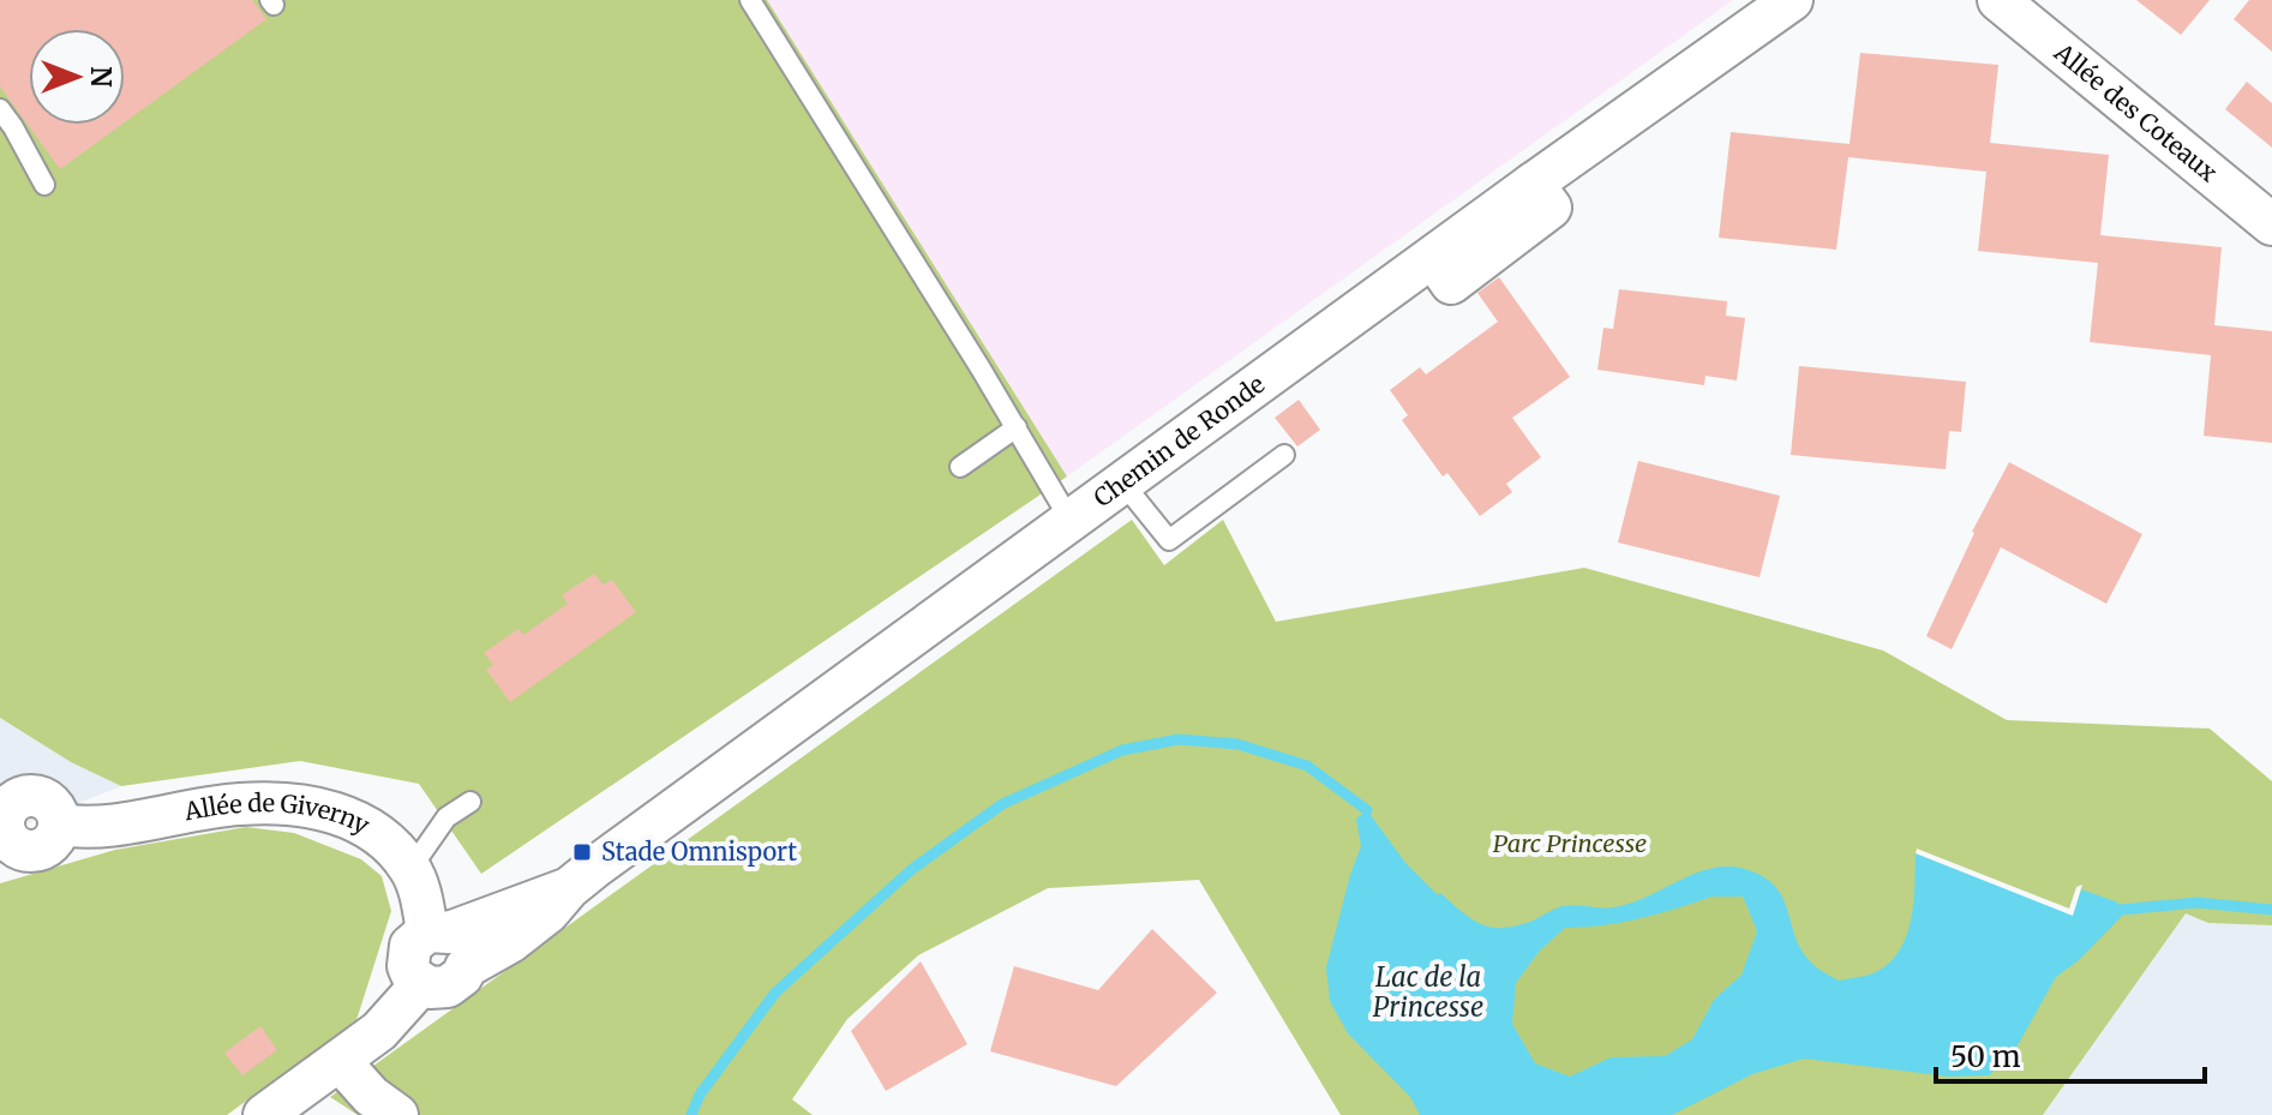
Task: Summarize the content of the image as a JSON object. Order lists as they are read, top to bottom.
{
  "streets": {
    "street": ["Allée des Coteaux", "Chemin de Ronde", "Allée de Giverny"]
  },
  "crossings": [
    ["Chemin de Ronde", "Allée de Giverny"]
  ],
  "water": ["Lac de la Princesse"],
  "parks": ["Parc Princesse"],
  "places": {
    "transit": ["Stade Omnisport"]
  },
  "scale_bar": "50 m",
  "north": "right"
}
